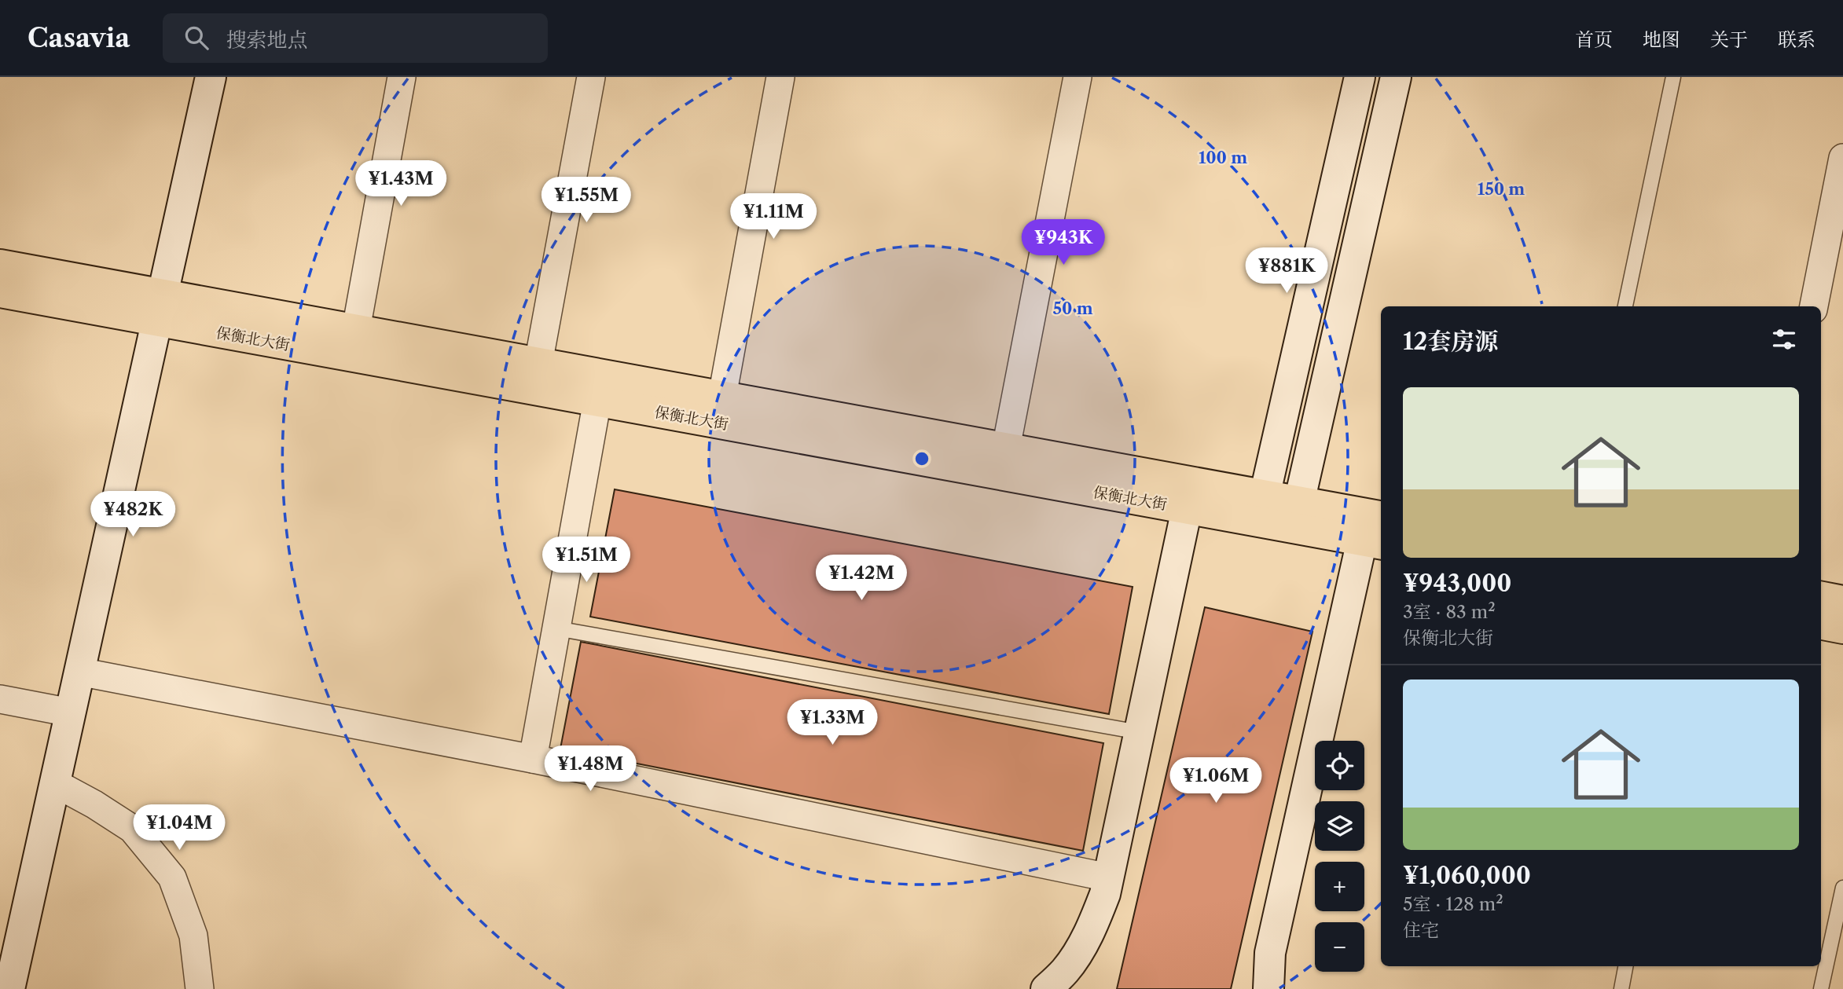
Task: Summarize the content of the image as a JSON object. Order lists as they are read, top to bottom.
{
  "streets": {
    "main road": ["保衡北大街"]
  },
  "page": {
    "header": "Casavia",
    "search": "搜索地点",
    "nav": [
      "首页",
      "地图",
      "关于",
      "联系"
    ],
    "price": [
      "¥1.43M",
      "¥1.55M",
      "¥1.11M",
      "¥943K",
      "¥881K",
      "¥482K",
      "¥1.51M",
      "¥1.42M",
      "¥1.33M",
      "¥1.48M",
      "¥1.06M",
      "¥1.04M"
    ],
    "heading": "12套房源",
    "list": [
      {
        "name": "¥943,000",
        "note": "3室 · 83 m² · 保衡北大街"
      },
      {
        "name": "¥1,060,000",
        "note": "5室 · 128 m² · 住宅"
      }
    ],
    "map_buttons": ["+", "−"]
  },
  "rings": ["100 m", "150 m", "50 m"]
}
